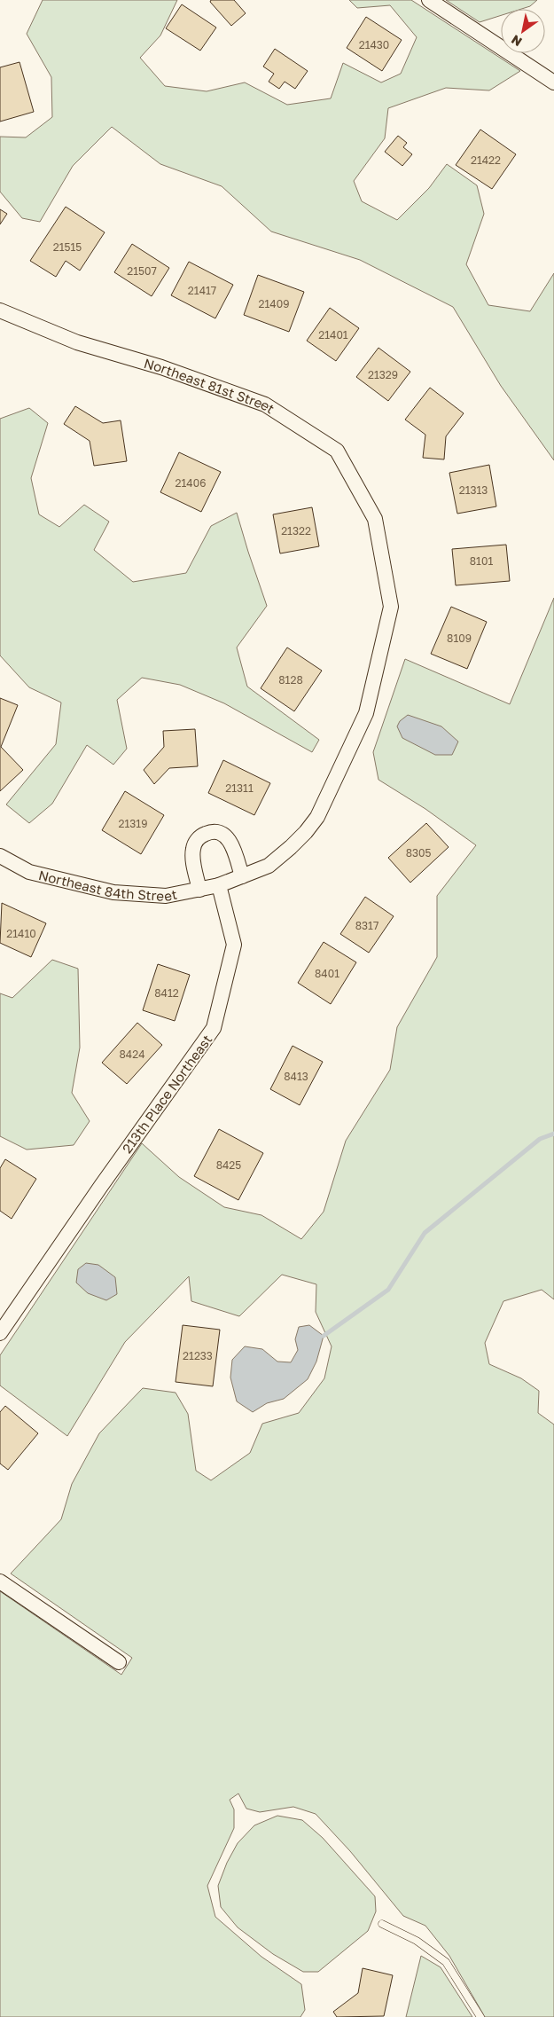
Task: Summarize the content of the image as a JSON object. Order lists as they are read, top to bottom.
{
  "streets": {
    "street": ["Northeast 81st Street", "Northeast 84th Street", "213th Place Northeast"]
  },
  "crossings": [
    ["Northeast 84th Street", "213th Place Northeast"]
  ],
  "house_numbers": [
    "21430",
    "21422",
    "21515",
    "21507",
    "21417",
    "21409",
    "21401",
    "21329",
    "21406",
    "21313",
    "21322",
    "8101",
    "8109",
    "8128",
    "21311",
    "21319",
    "8305",
    "8317",
    "21410",
    "8401",
    "8412",
    "8424",
    "8413",
    "8425",
    "21233"
  ],
  "north": "bottom left"
}
